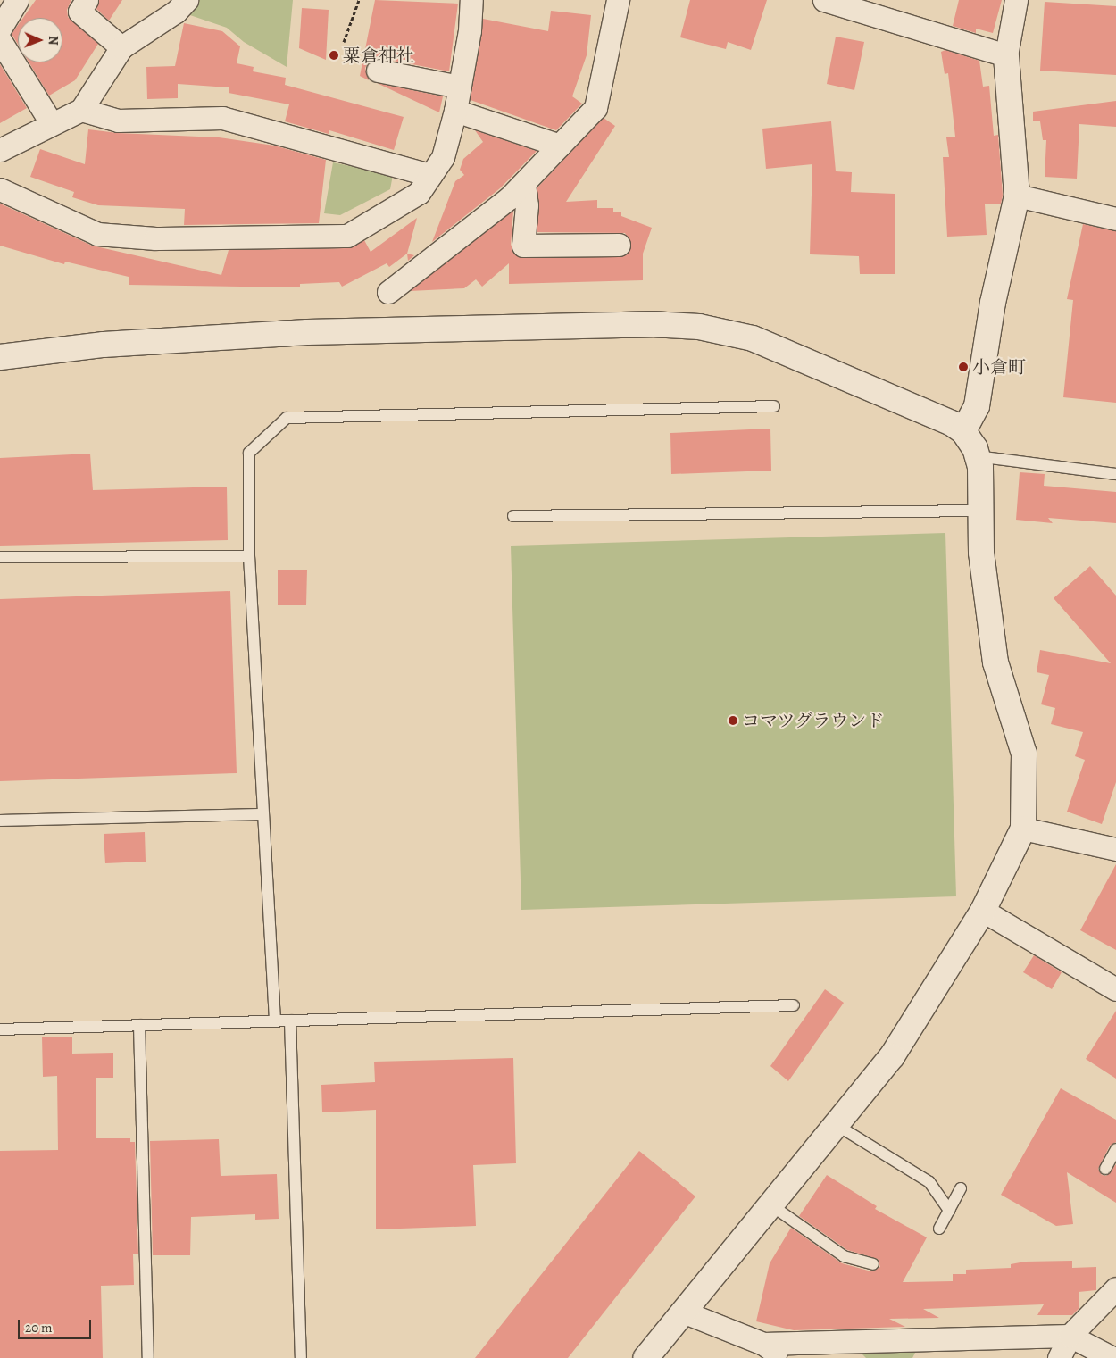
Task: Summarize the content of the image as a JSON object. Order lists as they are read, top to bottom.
{
  "places": ["粟倉神社", "小倉町", "コマツグラウンド"],
  "scale_bar": "20 m",
  "north": "right"
}
